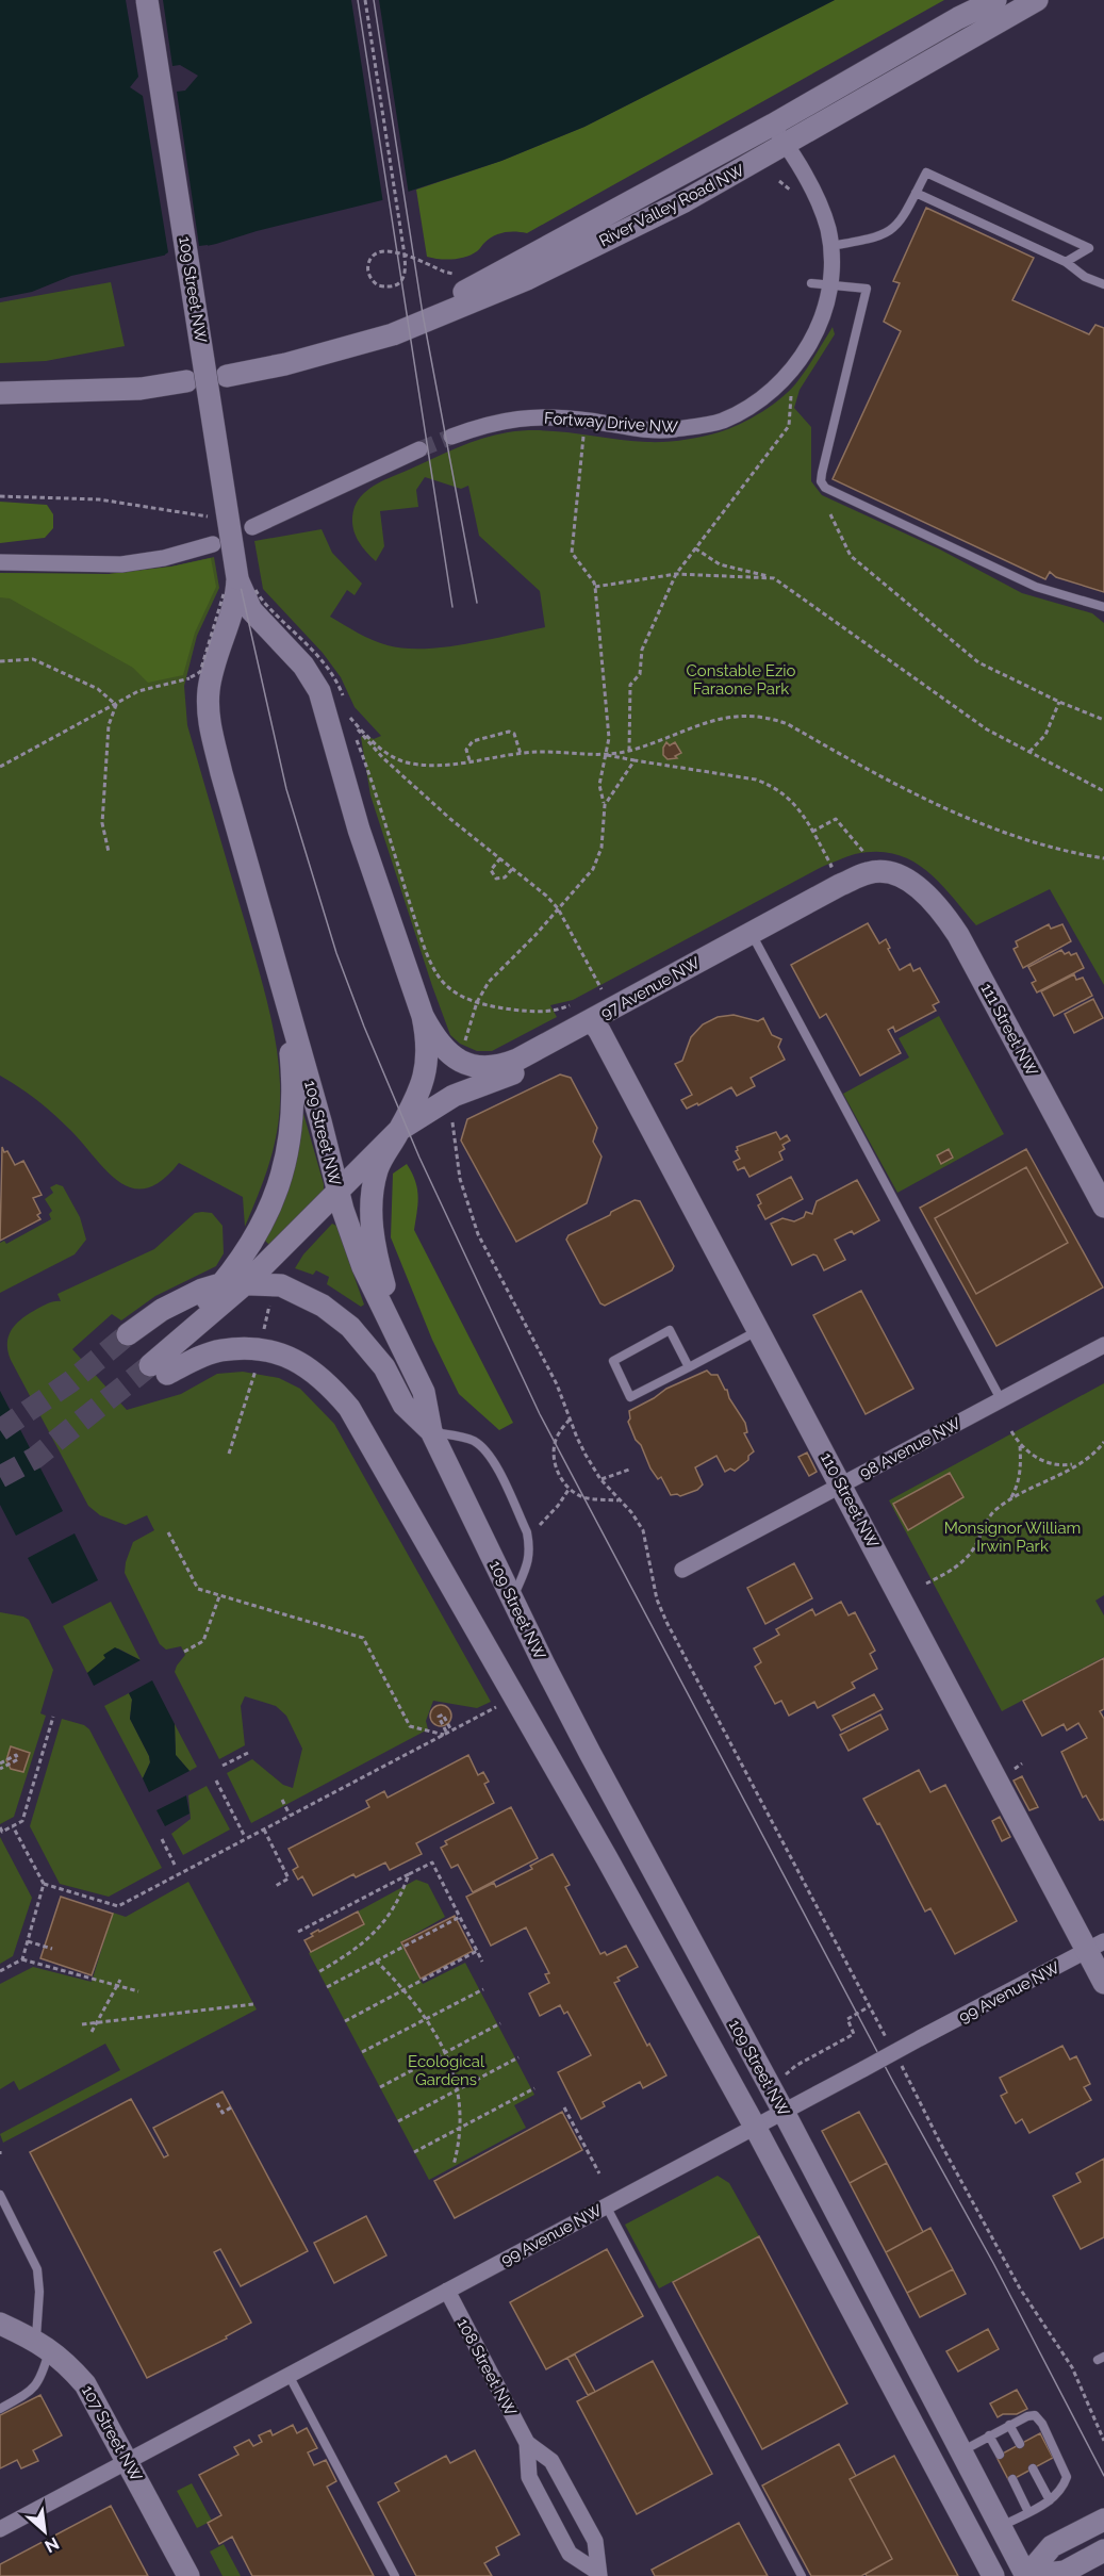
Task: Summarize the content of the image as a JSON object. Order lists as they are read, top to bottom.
{
  "streets": {
    "main road": [
      "River Valley Road NW",
      "109 Street NW",
      "97 Avenue NW",
      "111 Street NW",
      "110 Street NW",
      "107 Street NW"
    ],
    "street": [
      "Fortway Drive NW",
      "98 Avenue NW",
      "99 Avenue NW",
      "108 Street NW"
    ]
  },
  "crossings": [
    ["River Valley Road NW", "Fortway Drive NW"],
    ["109 Street NW", "97 Avenue NW"],
    ["109 Street NW", "99 Avenue NW"],
    ["97 Avenue NW", "111 Street NW"],
    ["97 Avenue NW", "110 Street NW"],
    ["98 Avenue NW", "110 Street NW"],
    ["110 Street NW", "99 Avenue NW"],
    ["99 Avenue NW", "108 Street NW"],
    ["99 Avenue NW", "107 Street NW"]
  ],
  "parks": ["Constable Ezio Faraone Park", "Monsignor William Irwin Park", "Ecological Gardens"],
  "north": "bottom right"
}
